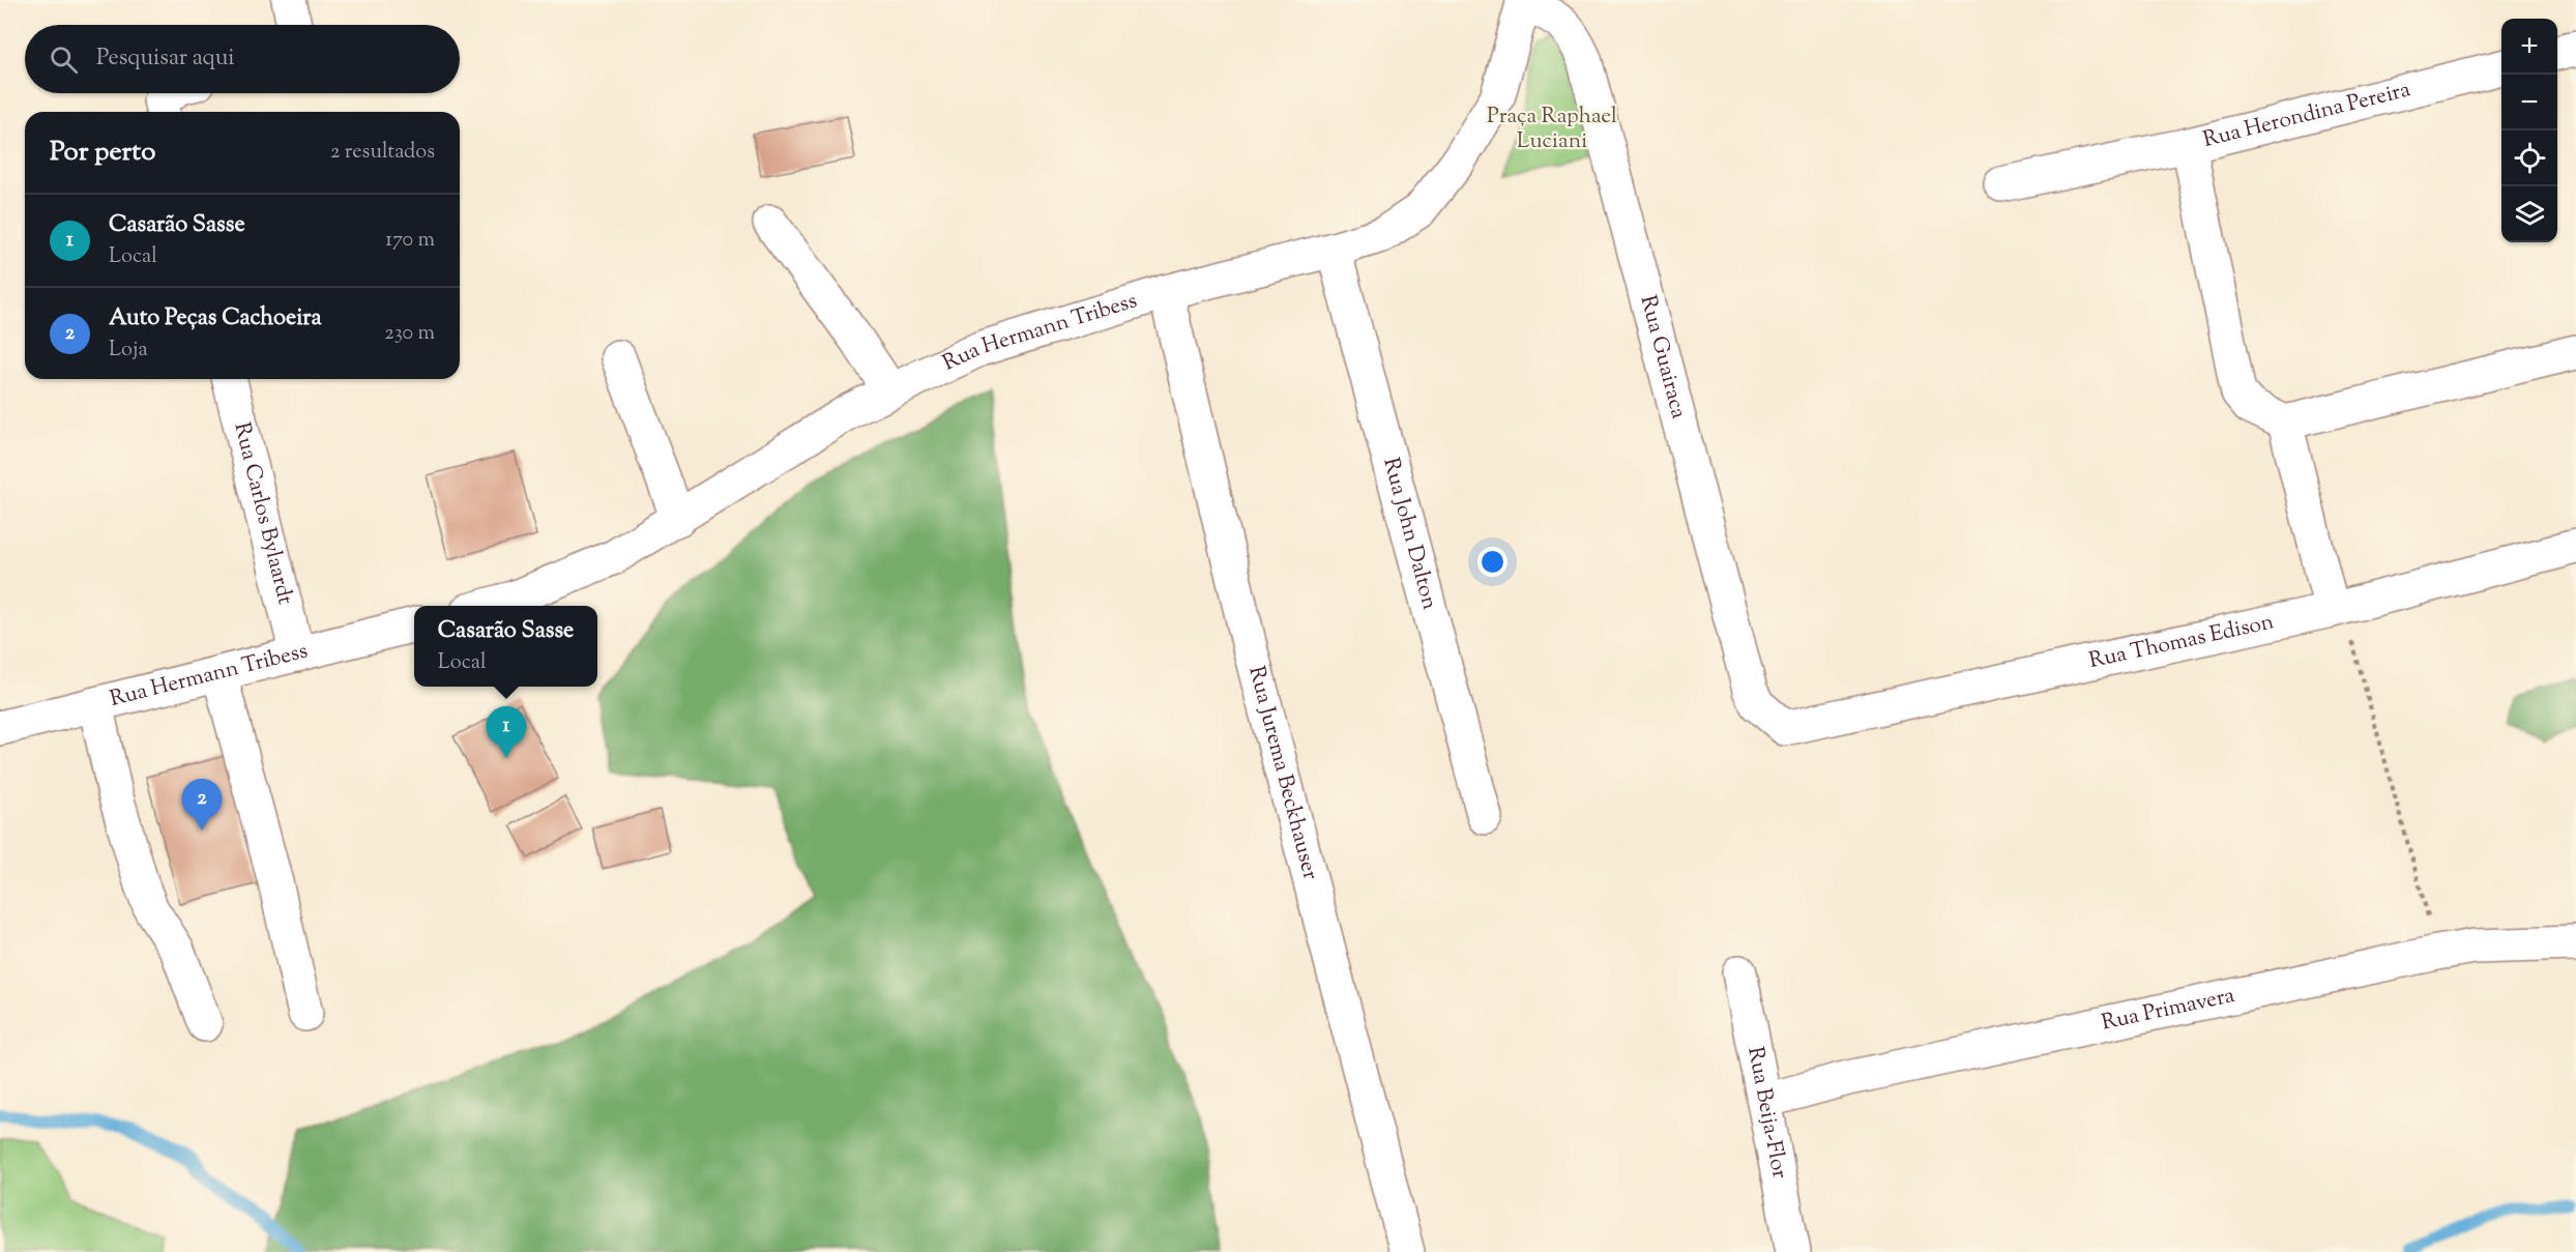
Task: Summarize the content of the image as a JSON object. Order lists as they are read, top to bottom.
{
  "streets": {
    "street": [
      "Rua Herondina Pereira",
      "Rua Hermann Tribess",
      "Rua Guairaca",
      "Rua Carlos Bylaardt",
      "Rua John Dalton",
      "Rua Thomas Edison",
      "Rua Jurema Beckhauser",
      "Rua Primavera",
      "Rua Beija-Flor"
    ]
  },
  "crossings": [
    ["Rua Hermann Tribess", "Rua Guairaca"],
    ["Rua Hermann Tribess", "Rua Carlos Bylaardt"],
    ["Rua Hermann Tribess", "Rua John Dalton"],
    ["Rua Hermann Tribess", "Rua Jurema Beckhauser"],
    ["Rua Guairaca", "Rua Thomas Edison"],
    ["Rua Primavera", "Rua Beija-Flor"]
  ],
  "parks": ["Praça Raphael Luciani"],
  "page": {
    "map_buttons": ["+", "−"],
    "search": "Pesquisar aqui",
    "heading": ["Por perto", "2 resultados"],
    "list": [
      {
        "mark": "1",
        "name": "Casarão Sasse",
        "note": "Local",
        "value": "170 m"
      },
      {
        "mark": "2",
        "name": "Auto Peças Cachoeira",
        "note": "Loja",
        "value": "230 m"
      }
    ],
    "popup": ["Casarão Sasse", "Local"],
    "pins": ["1", "2"]
  }
}
